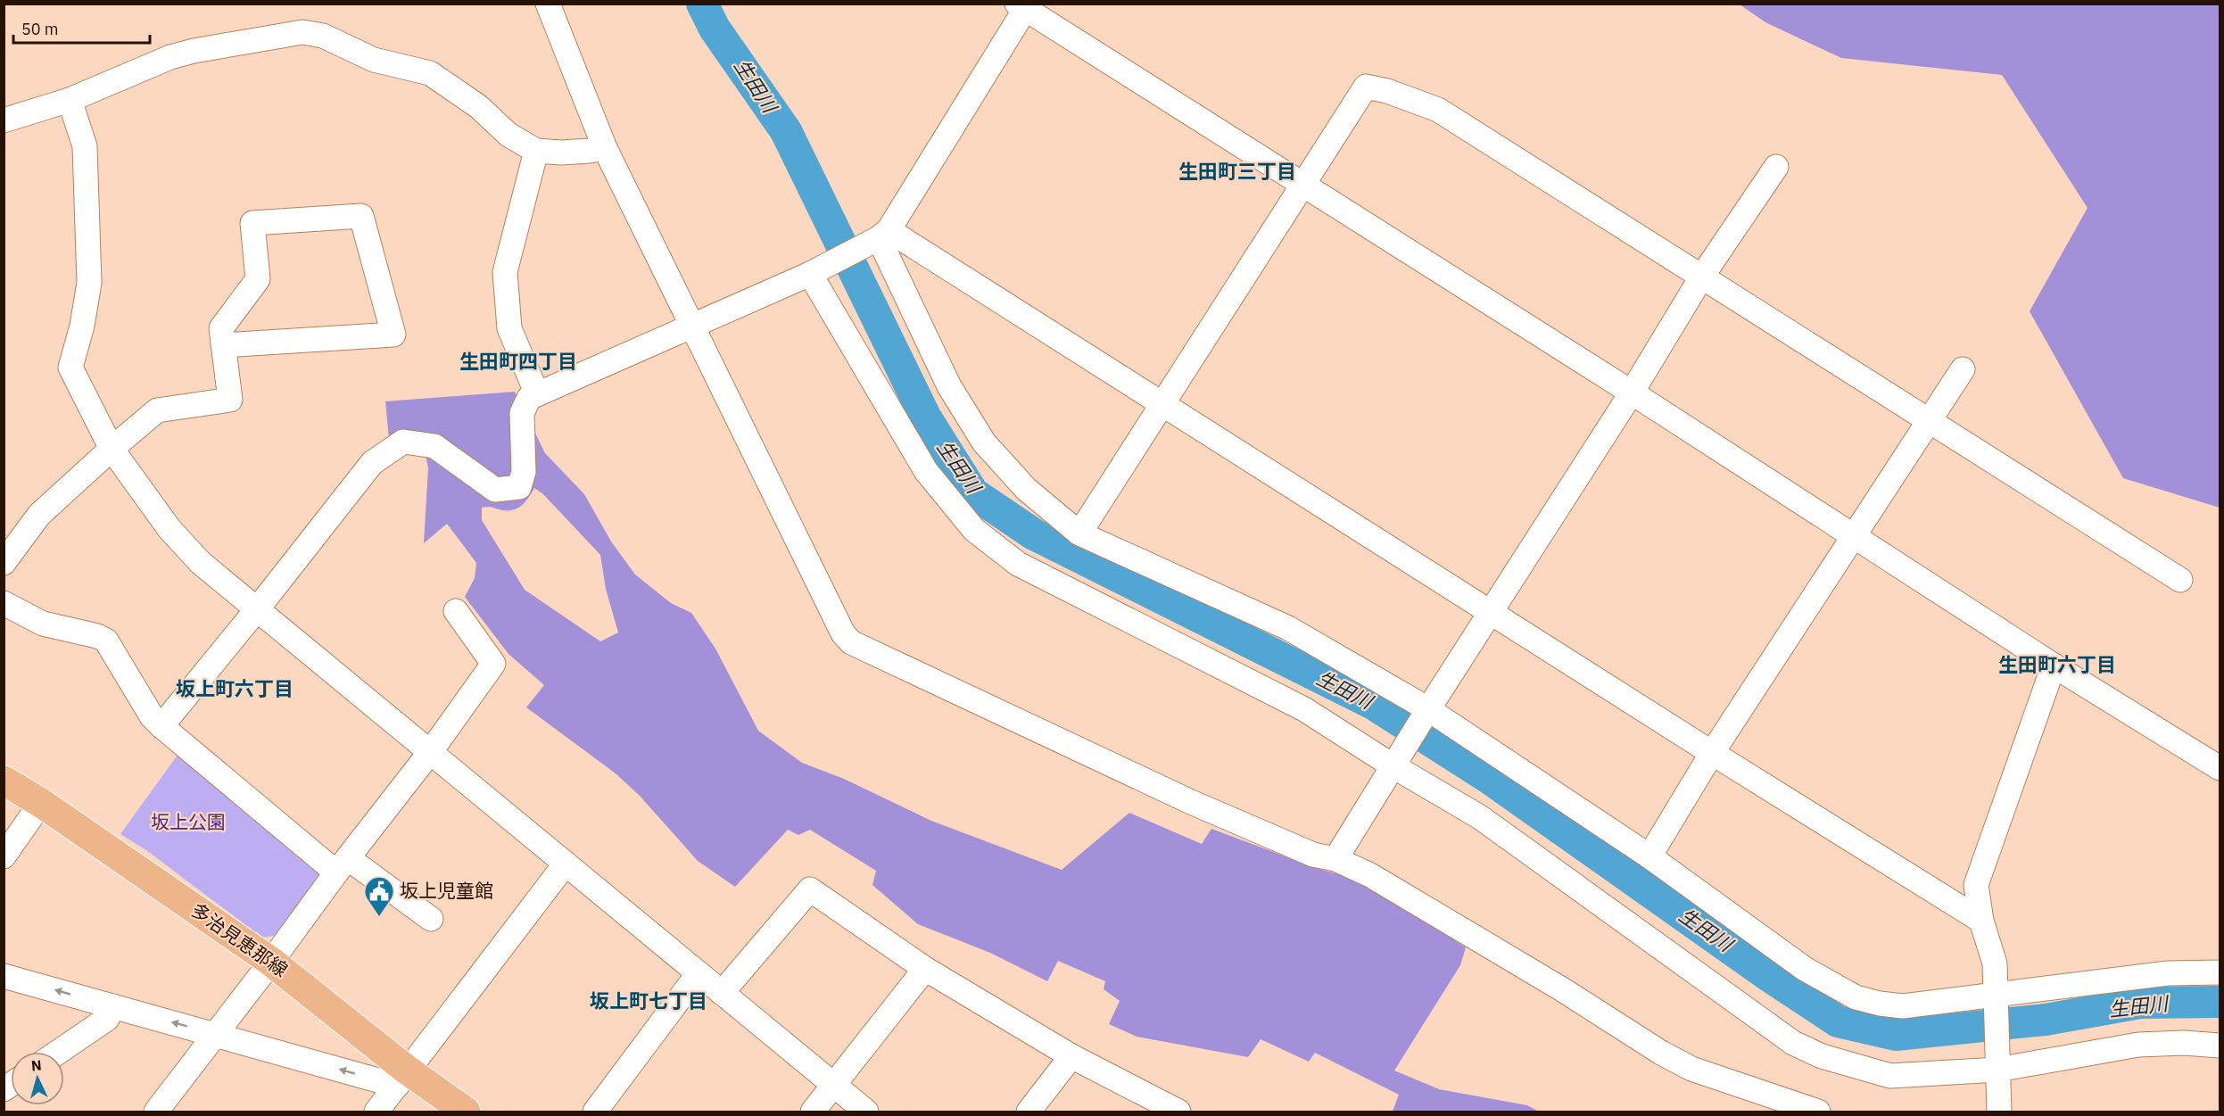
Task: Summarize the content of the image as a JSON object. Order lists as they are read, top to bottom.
{
  "streets": {
    "main road": ["多治見恵那線"]
  },
  "districts": [
    "生田町三丁目",
    "生田町四丁目",
    "生田町六丁目",
    "坂上町六丁目",
    "坂上町七丁目"
  ],
  "water": ["生田川"],
  "parks": ["坂上公園"],
  "places": {
    "public building": ["坂上児童館"]
  },
  "scale_bar": "50 m",
  "north": "top"
}
